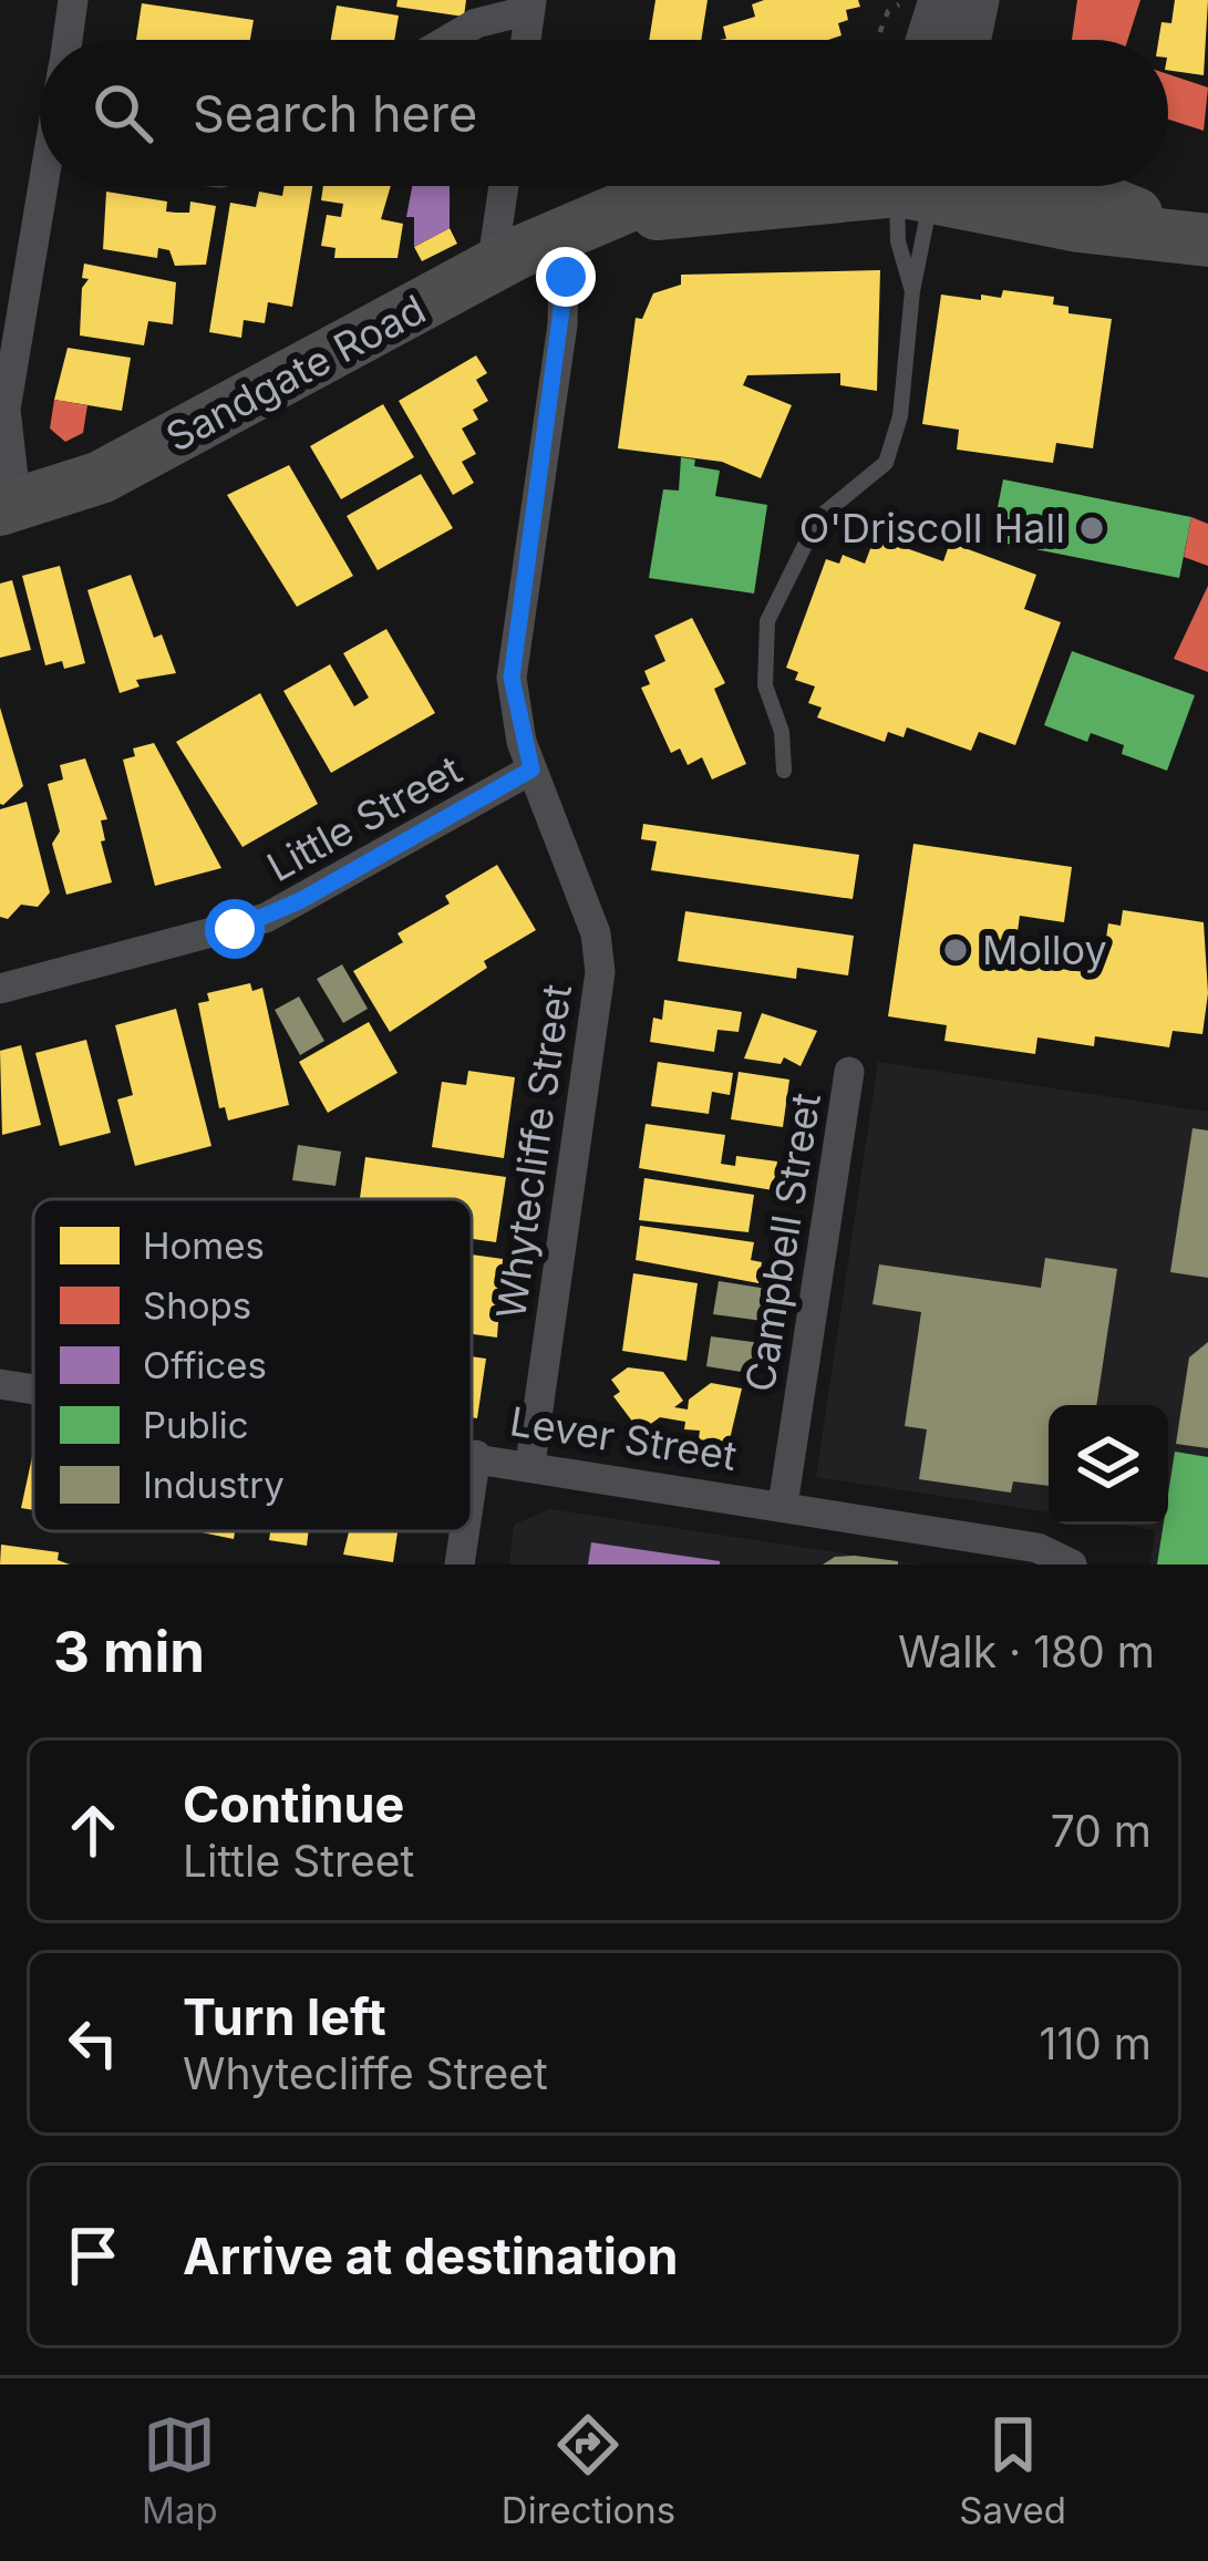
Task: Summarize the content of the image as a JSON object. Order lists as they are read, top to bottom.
{
  "streets": {
    "highway": ["Sandgate Road"],
    "street": [
      "Little Street",
      "Whytecliffe Street",
      "Campbell Street",
      "Lever Street"
    ]
  },
  "crossings": [
    ["Sandgate Road", "Whytecliffe Street"],
    ["Little Street", "Whytecliffe Street"],
    ["Whytecliffe Street", "Lever Street"],
    ["Campbell Street", "Lever Street"]
  ],
  "places": ["O'Driscoll Hall", "Molloy"],
  "legend": [
    "Homes",
    "Shops",
    "Offices",
    "Public",
    "Industry"
  ],
  "page": {
    "search": "Search here",
    "heading": ["3 min", "Walk · 180 m"],
    "list": [
      ["Continue", "Little Street", "70 m"],
      ["Turn left", "Whytecliffe Street", "110 m"],
      "Arrive at destination"
    ],
    "nav": ["Map", "Directions", "Saved"]
  }
}
